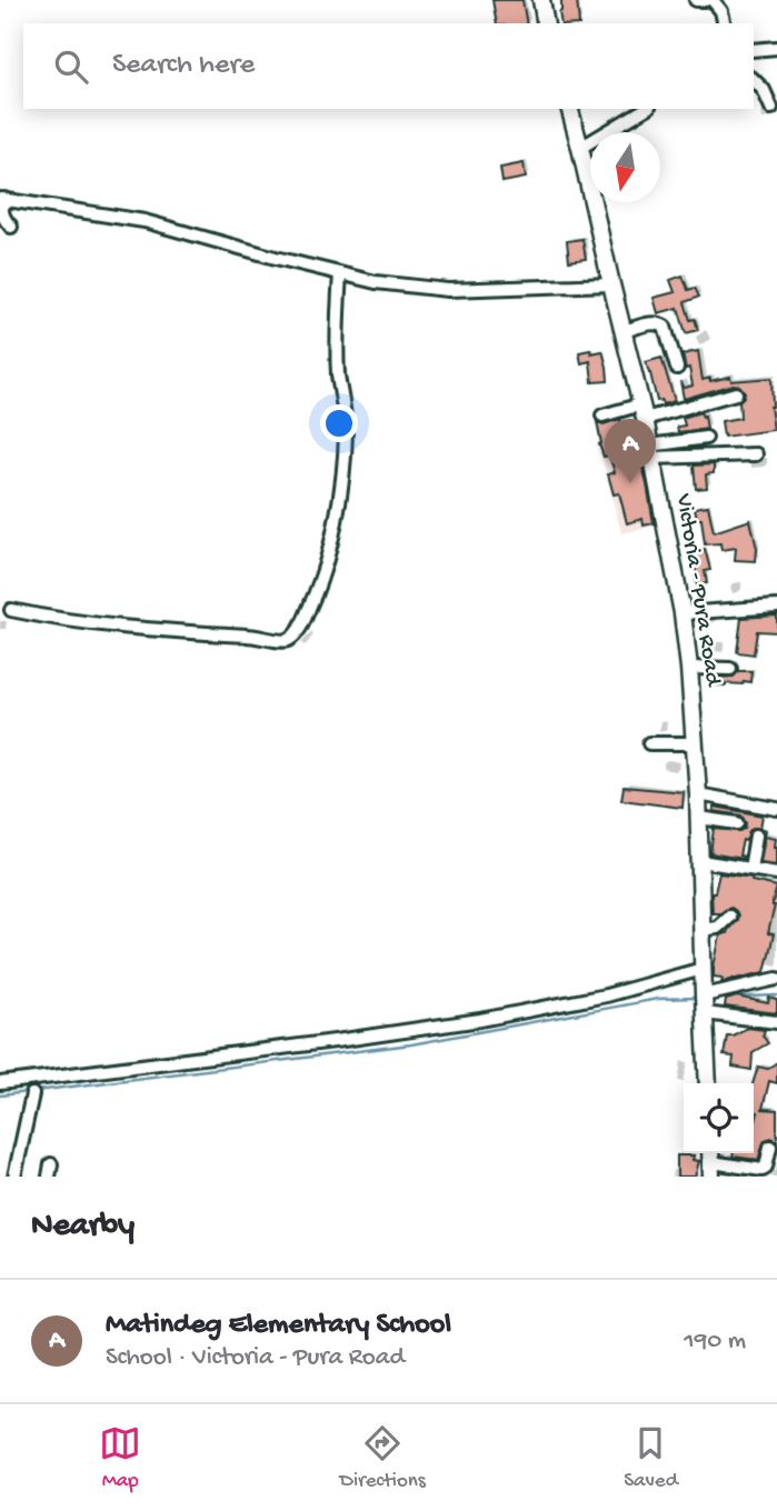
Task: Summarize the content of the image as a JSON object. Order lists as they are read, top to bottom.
{
  "streets": {
    "main road": ["Victoria - Pura Road"]
  },
  "north": "bottom",
  "page": {
    "search": "Search here",
    "pins": "A",
    "heading": "Nearby",
    "list": [
      {
        "mark": "A",
        "name": "Matindeg Elementary School",
        "note": "School · Victoria - Pura Road",
        "value": "190 m"
      }
    ],
    "nav": ["Map", "Directions", "Saved"]
  }
}
